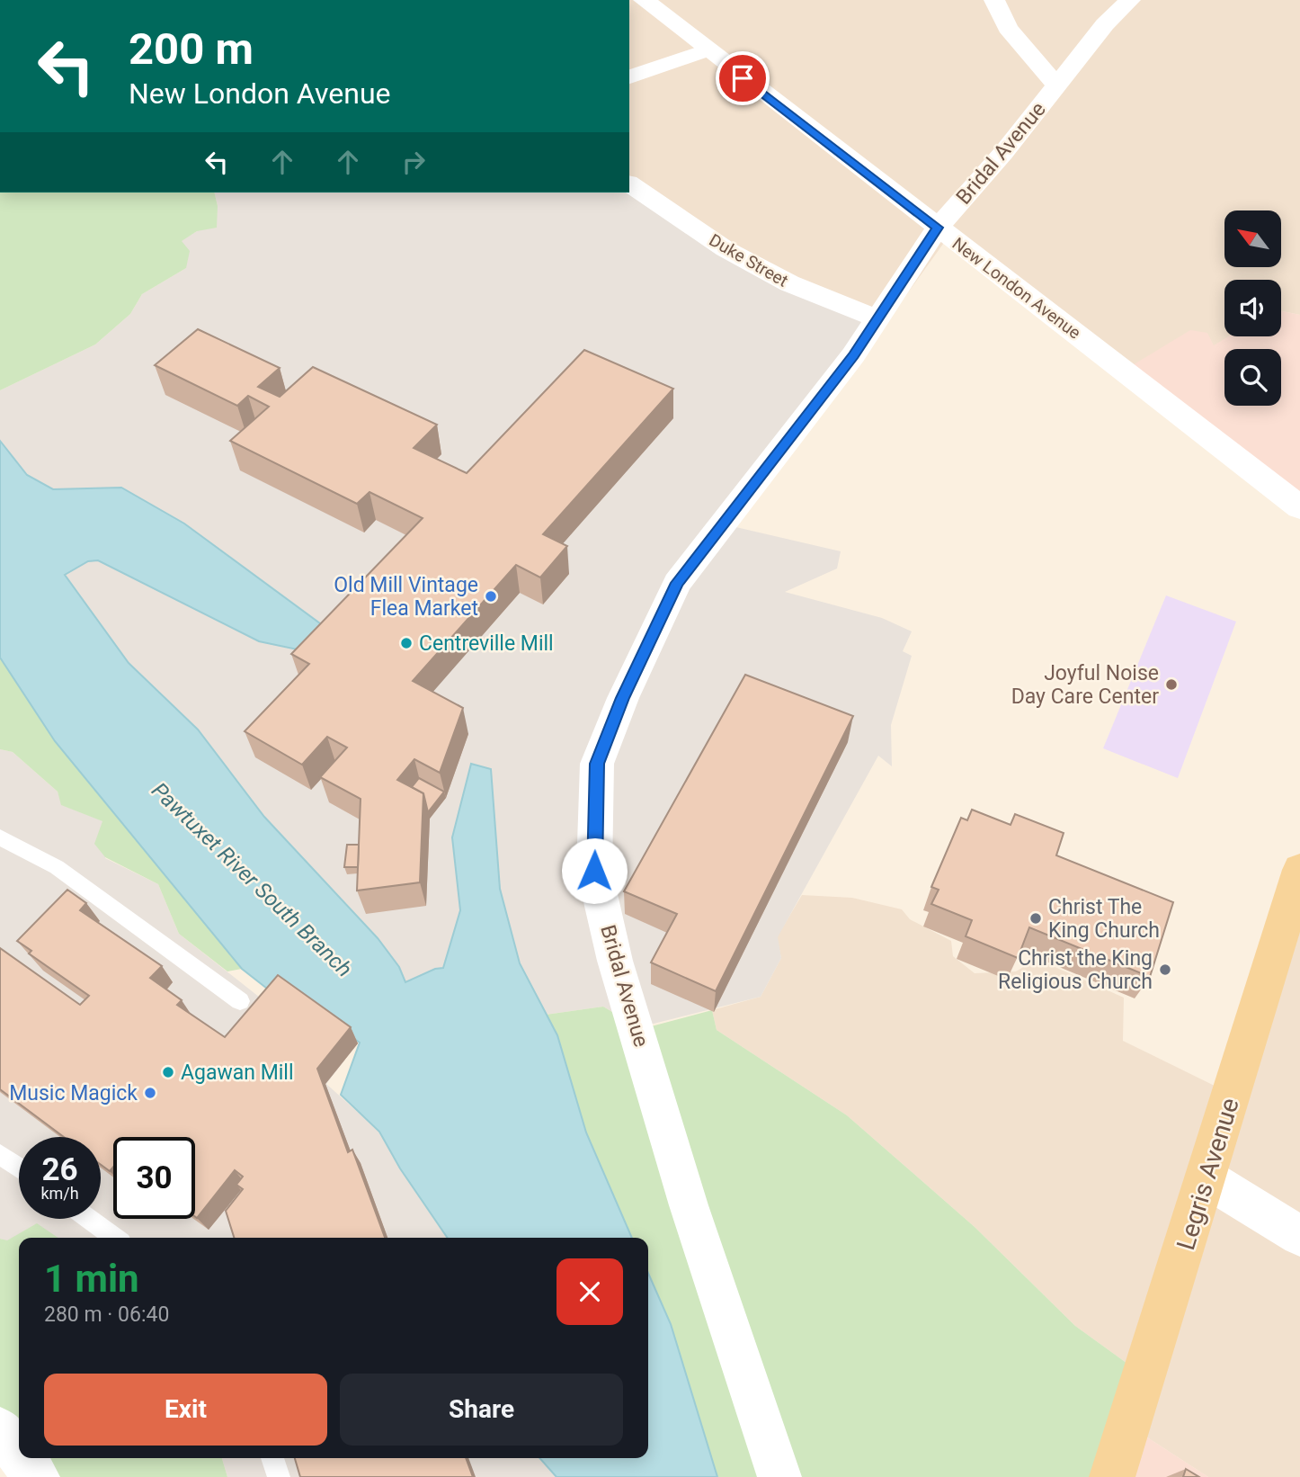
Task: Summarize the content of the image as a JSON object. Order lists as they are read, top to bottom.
{
  "streets": {
    "main road": ["New London Avenue", "Legris Avenue"],
    "street": ["Bridal Avenue", "Duke Street"]
  },
  "crossings": [
    ["Bridal Avenue", "Duke Street"],
    ["Bridal Avenue", "New London Avenue"]
  ],
  "water": ["Pawtuxet River South Branch"],
  "places": [
    "Old Mill Vintage Flea Market",
    "Centreville Mill",
    "Joyful Noise Day Care Center",
    "Christ The King Church",
    "Christ the King Religious Church",
    "Agawan Mill",
    "Music Magick"
  ],
  "north": "top left",
  "page": {
    "turn": ["200 m", "New London Avenue"],
    "speed": "26 km/h",
    "limit": "30",
    "heading": ["1 min", "280 m · 06:40"],
    "buttons": ["Exit", "Share"]
  }
}
